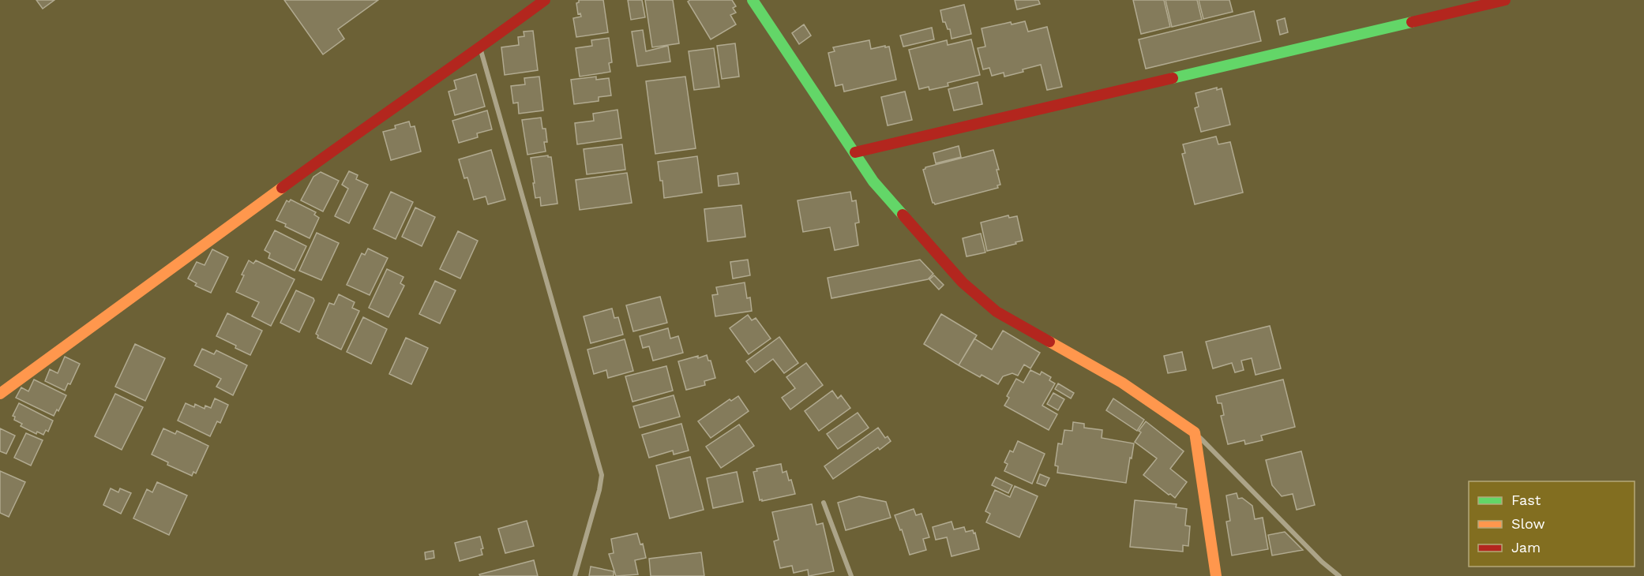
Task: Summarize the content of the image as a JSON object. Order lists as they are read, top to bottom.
{
  "legend": ["Fast", "Slow", "Jam"]
}
